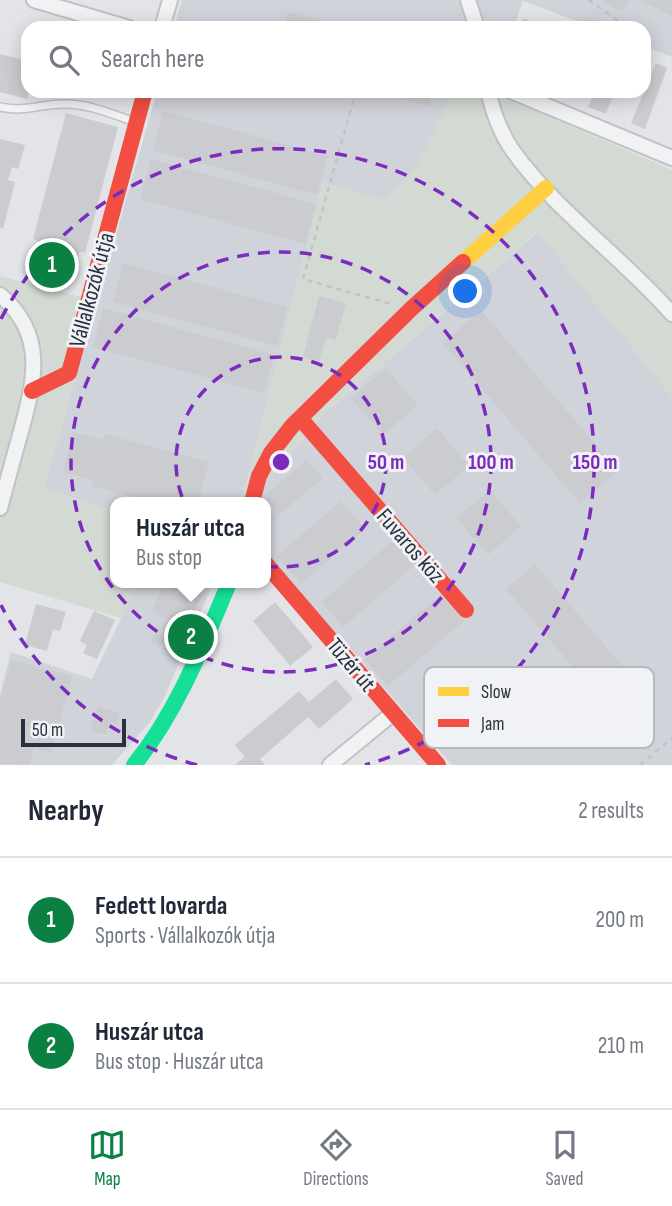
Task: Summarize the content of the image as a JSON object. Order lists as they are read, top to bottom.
{
  "streets": {
    "street": ["Vállalkozók útja", "Fuvaros köz", "Tüzér út"]
  },
  "legend": ["Slow", "Jam"],
  "scale_bar": "50 m",
  "page": {
    "search": "Search here",
    "pins": ["1", "2"],
    "popup": ["Huszár utca", "Bus stop"],
    "scale": "50 m",
    "heading": ["Nearby", "2 results"],
    "list": [
      {
        "mark": "1",
        "name": "Fedett lovarda",
        "note": "Sports · Vállalkozók útja",
        "value": "200 m"
      },
      {
        "mark": "2",
        "name": "Huszár utca",
        "note": "Bus stop · Huszár utca",
        "value": "210 m"
      }
    ],
    "nav": ["Map", "Directions", "Saved"]
  },
  "rings": ["50 m", "100 m", "150 m"]
}
